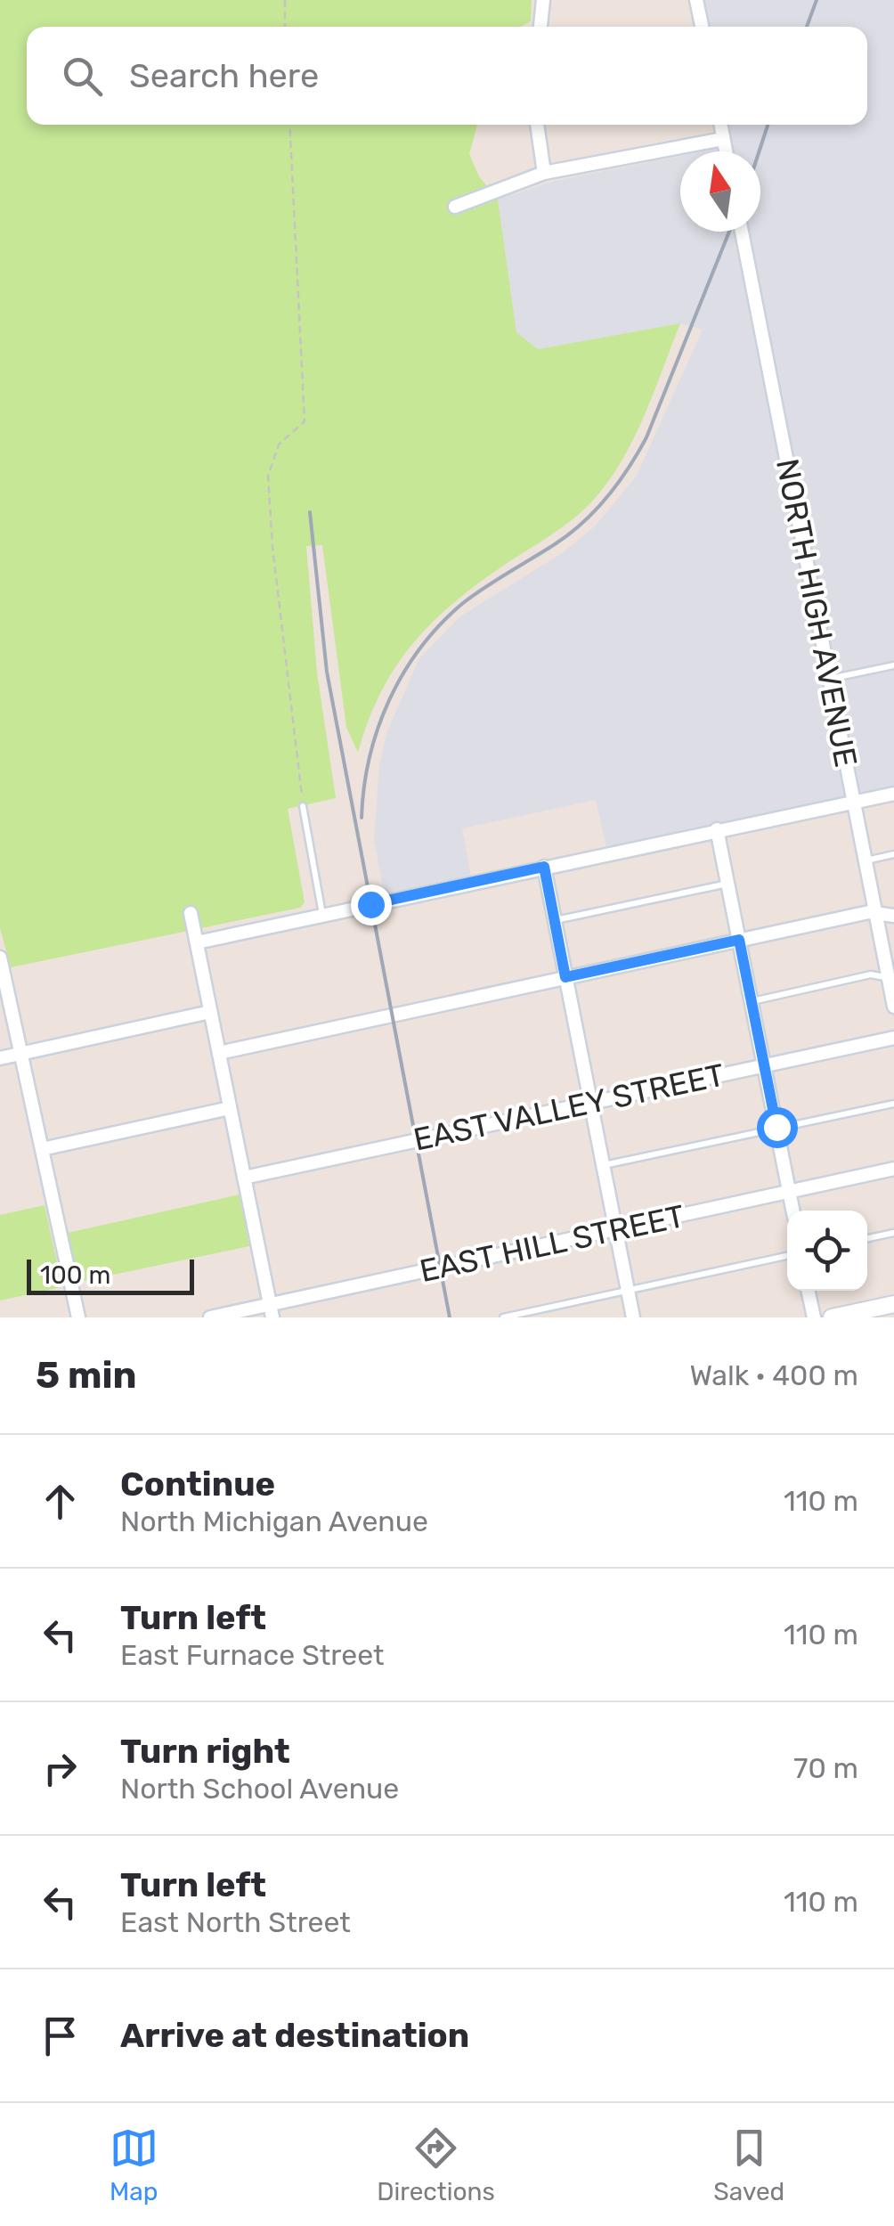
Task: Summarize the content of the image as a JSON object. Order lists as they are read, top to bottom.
{
  "streets": {
    "street": ["NORTH HIGH AVENUE", "EAST VALLEY STREET", "EAST HILL STREET"]
  },
  "scale_bar": "100 m",
  "north": "top",
  "page": {
    "search": "Search here",
    "scale": "100 m",
    "heading": ["5 min", "Walk · 400 m"],
    "list": [
      ["Continue", "North Michigan Avenue", "110 m"],
      ["Turn left", "East Furnace Street", "110 m"],
      ["Turn right", "North School Avenue", "70 m"],
      ["Turn left", "East North Street", "110 m"],
      "Arrive at destination"
    ],
    "nav": ["Map", "Directions", "Saved"]
  }
}
